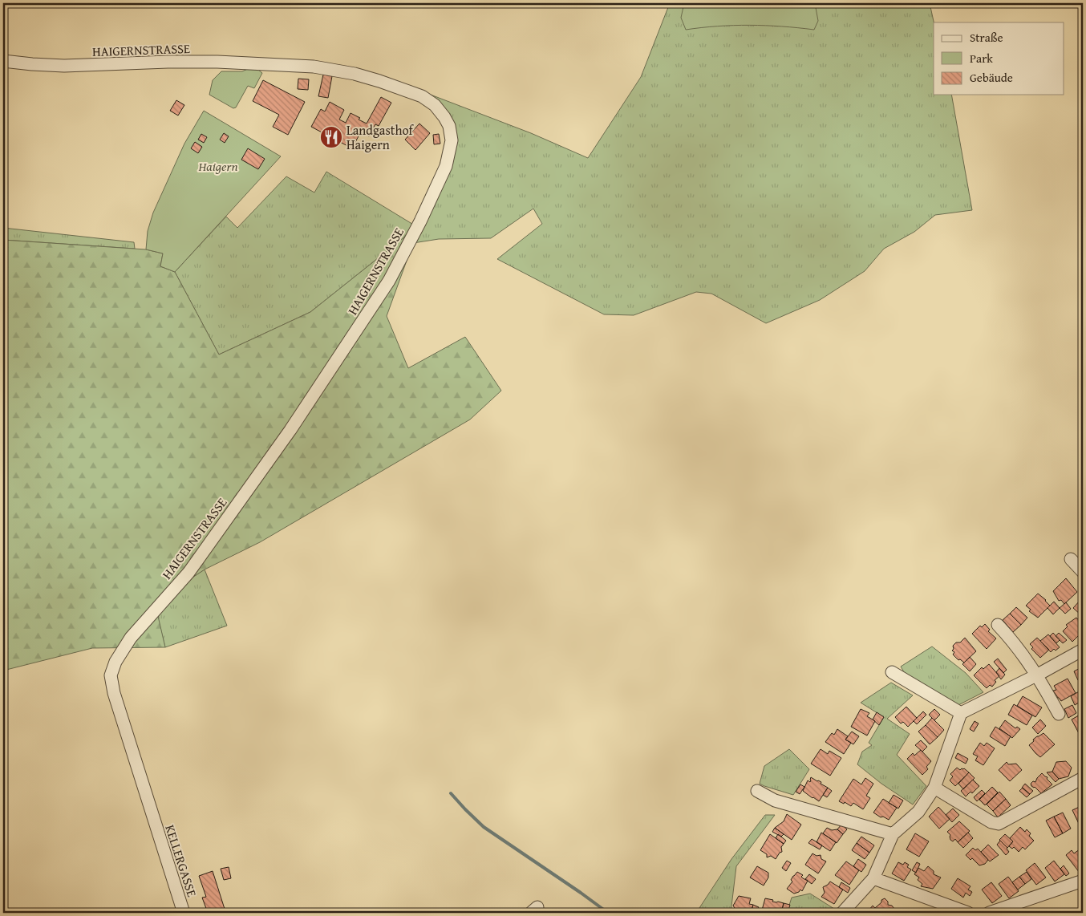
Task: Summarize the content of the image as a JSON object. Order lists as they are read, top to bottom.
{
  "streets": {
    "street": ["HAIGERNSTRASSE", "KELLERGASSE"]
  },
  "crossings": [
    ["HAIGERNSTRASSE", "KELLERGASSE"]
  ],
  "parks": ["Haigern"],
  "places": {
    "restaurant": ["Landgasthof Haigern"]
  },
  "legend": ["Straße", "Park", "Gebäude"]
}
